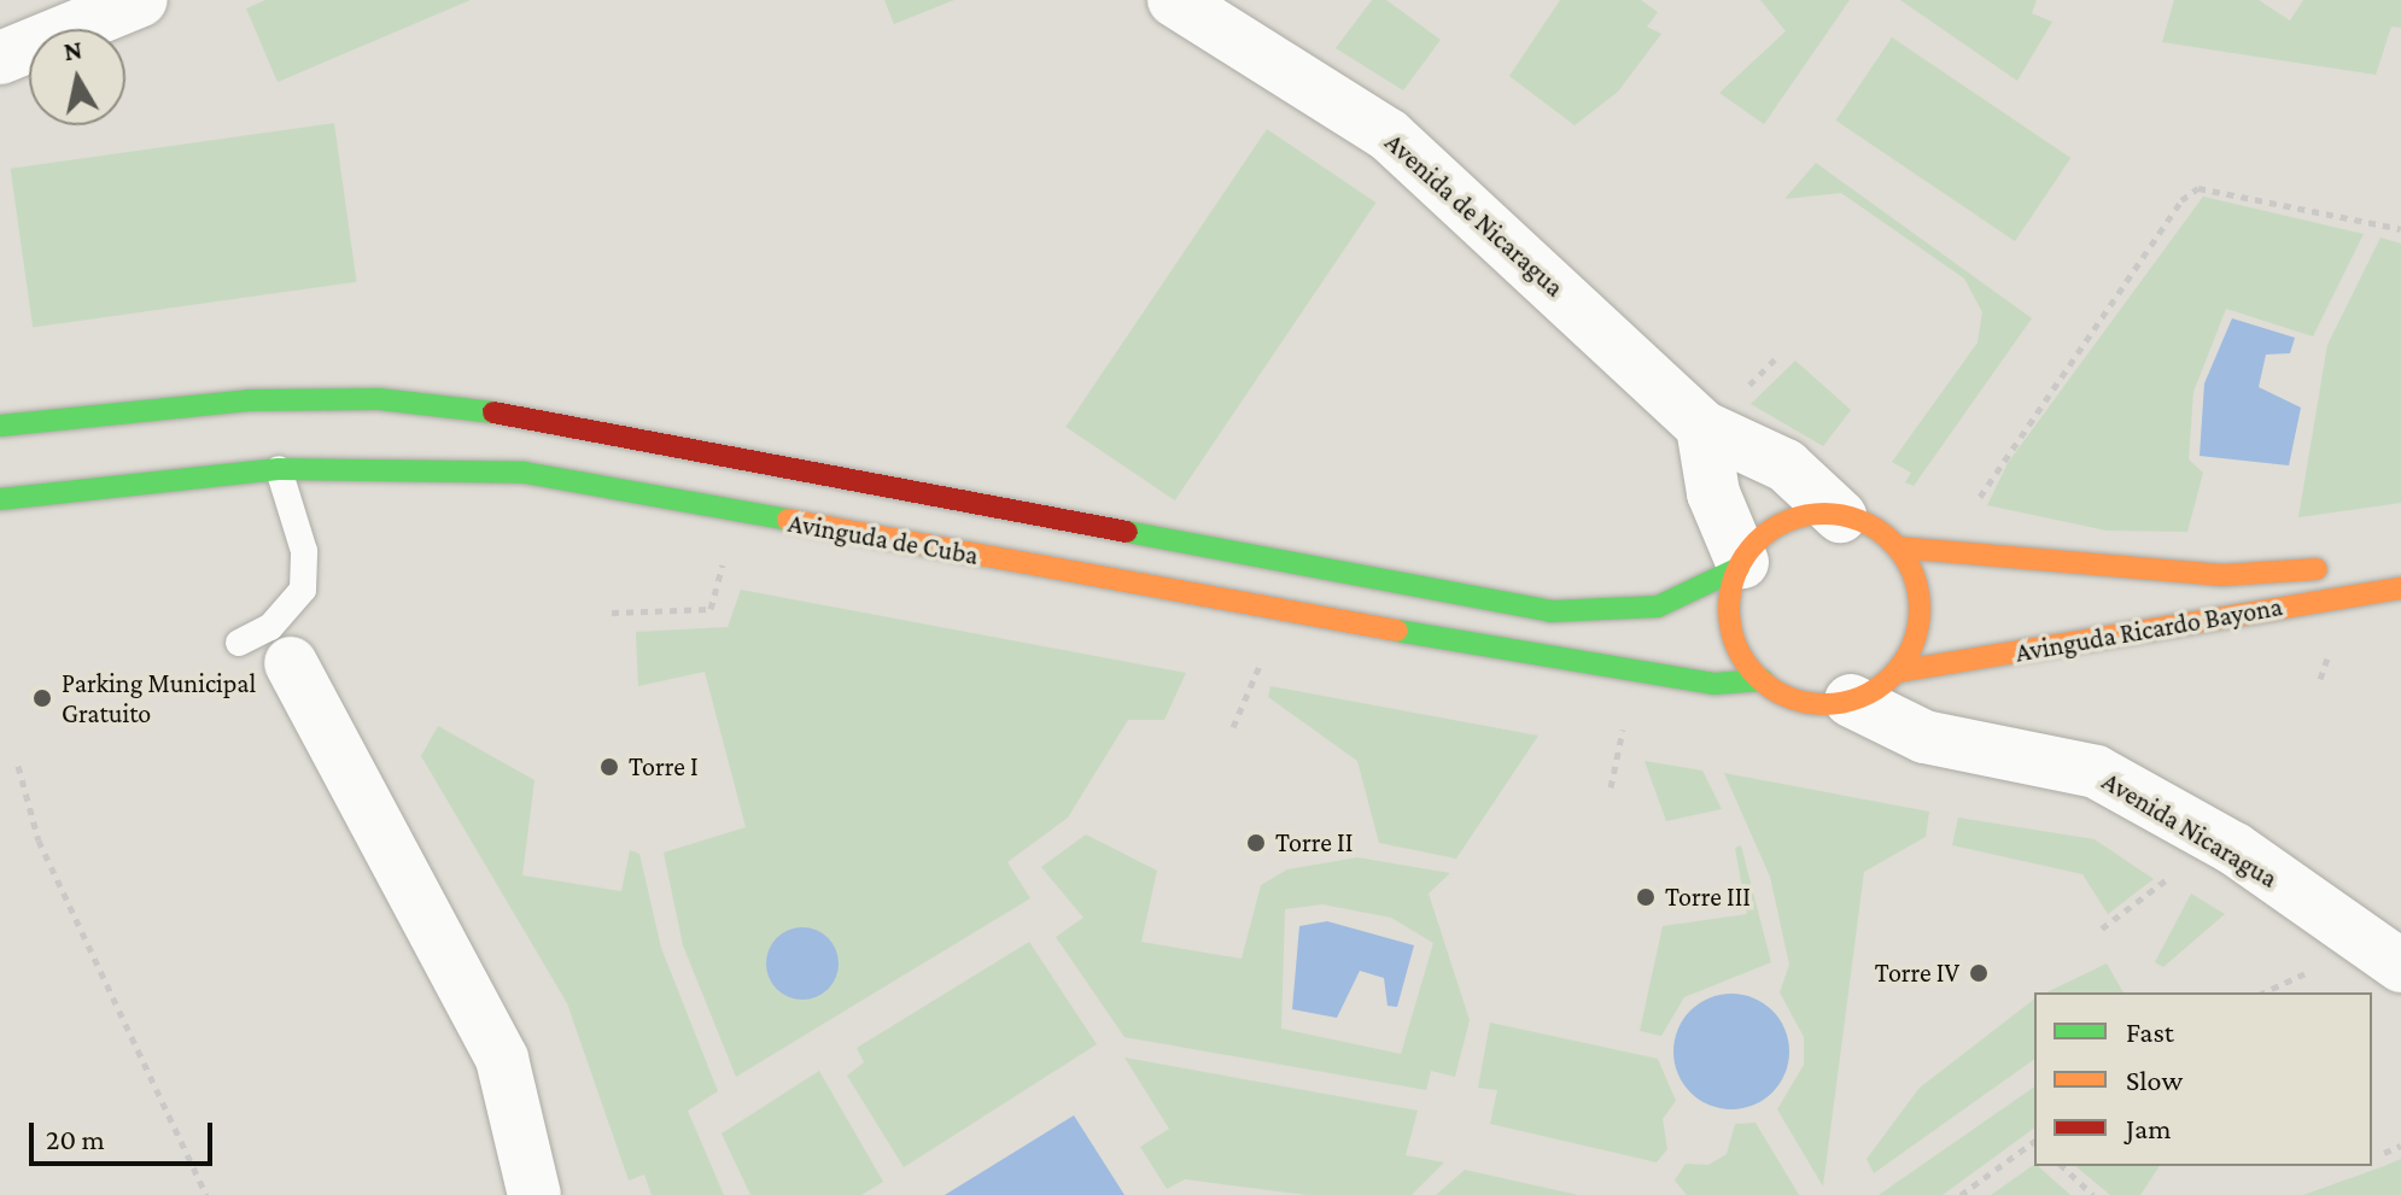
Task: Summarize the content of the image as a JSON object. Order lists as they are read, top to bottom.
{
  "streets": {
    "main road": ["Avinguda de Cuba", "Avinguda Ricardo Bayona"],
    "street": ["Avenida de Nicaragua", "Avenida Nicaragua"]
  },
  "crossings": [
    ["Avenida de Nicaragua", "Avinguda de Cuba"],
    ["Avenida de Nicaragua", "Avinguda Ricardo Bayona"],
    ["Avenida de Nicaragua", "Avenida Nicaragua"],
    ["Avinguda de Cuba", "Avinguda Ricardo Bayona"],
    ["Avinguda de Cuba", "Avenida Nicaragua"],
    ["Avinguda Ricardo Bayona", "Avenida Nicaragua"]
  ],
  "places": [
    "Parking Municipal Gratuito",
    "Torre I",
    "Torre II",
    "Torre III",
    "Torre IV"
  ],
  "legend": ["Fast", "Slow", "Jam"],
  "scale_bar": "20 m",
  "north": "top"
}
